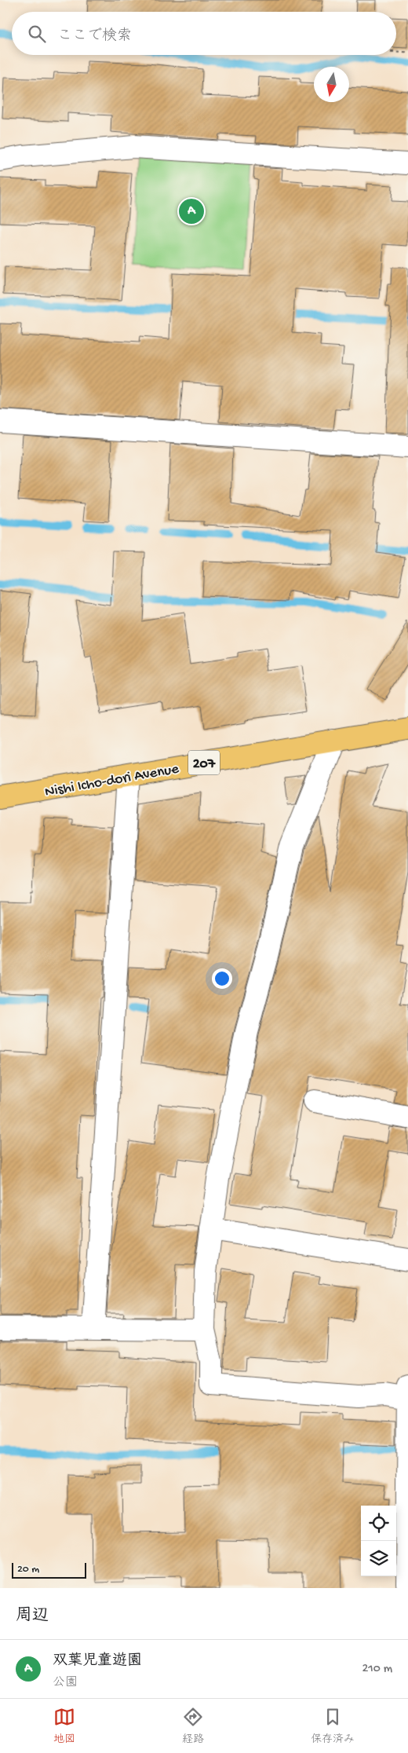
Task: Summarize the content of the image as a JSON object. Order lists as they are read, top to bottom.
{
  "streets": {
    "highway": ["207", "Nishi Icho-dori Avenue"]
  },
  "scale_bar": "20 m",
  "north": "bottom",
  "page": {
    "search": "ここで検索",
    "pins": "A",
    "scale": "20 m",
    "heading": "周辺",
    "list": [
      {
        "mark": "A",
        "name": "双葉児童遊園",
        "note": "公園",
        "value": "210 m"
      }
    ],
    "nav": ["地図", "経路", "保存済み"]
  }
}
